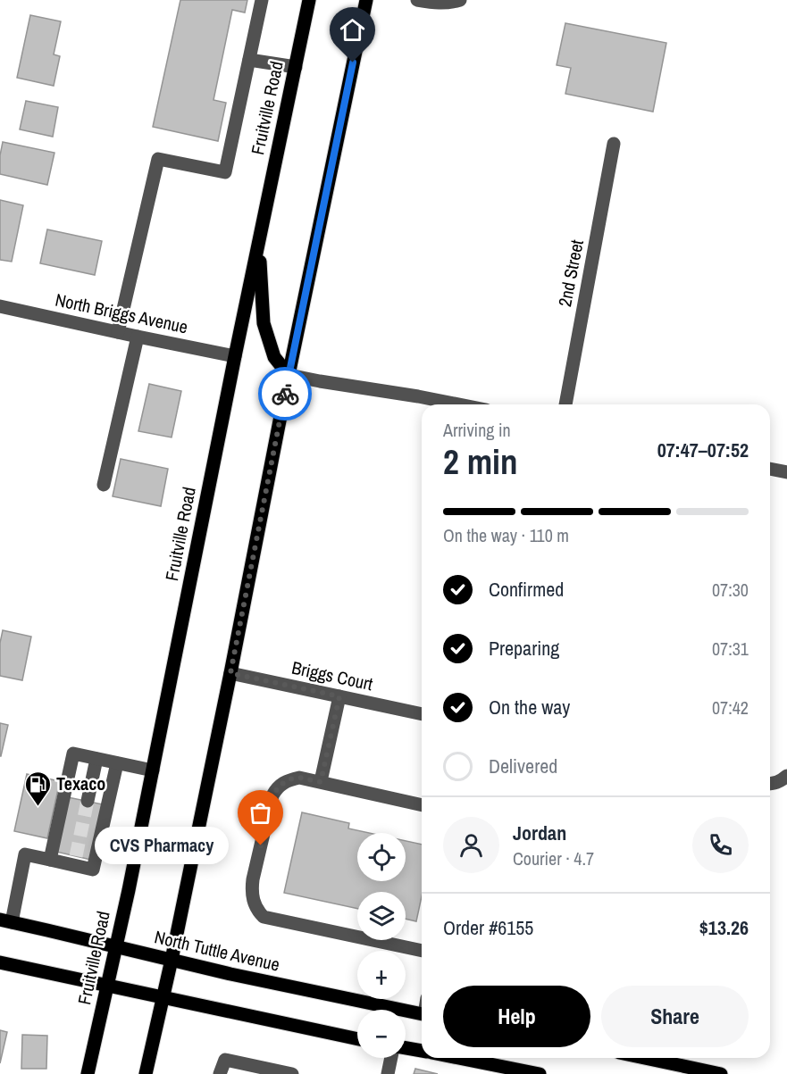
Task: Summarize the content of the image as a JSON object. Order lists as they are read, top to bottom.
{
  "streets": {
    "main road": ["Fruitville Road", "North Tuttle Avenue"],
    "street": ["2nd Street", "North Briggs Avenue", "Briggs Court"]
  },
  "crossings": [
    ["Fruitville Road", "North Briggs Avenue"],
    ["Fruitville Road", "North Tuttle Avenue"]
  ],
  "places": {
    "fuel station": ["Texaco"],
    "other": ["CVS Pharmacy"]
  },
  "page": {
    "heading": ["2 min", "Arriving in", "07:47–07:52"],
    "panel": [
      "Jordan",
      "Courier · 4.7",
      "Order #6155",
      "$13.26"
    ],
    "bar": "On the way · 110 m",
    "list": [
      ["Confirmed", "07:30"],
      ["Preparing", "07:31"],
      ["On the way", "07:42"],
      "Delivered"
    ],
    "bubble": "CVS Pharmacy",
    "map_buttons": ["+", "−"],
    "buttons": ["Help", "Share"]
  }
}
